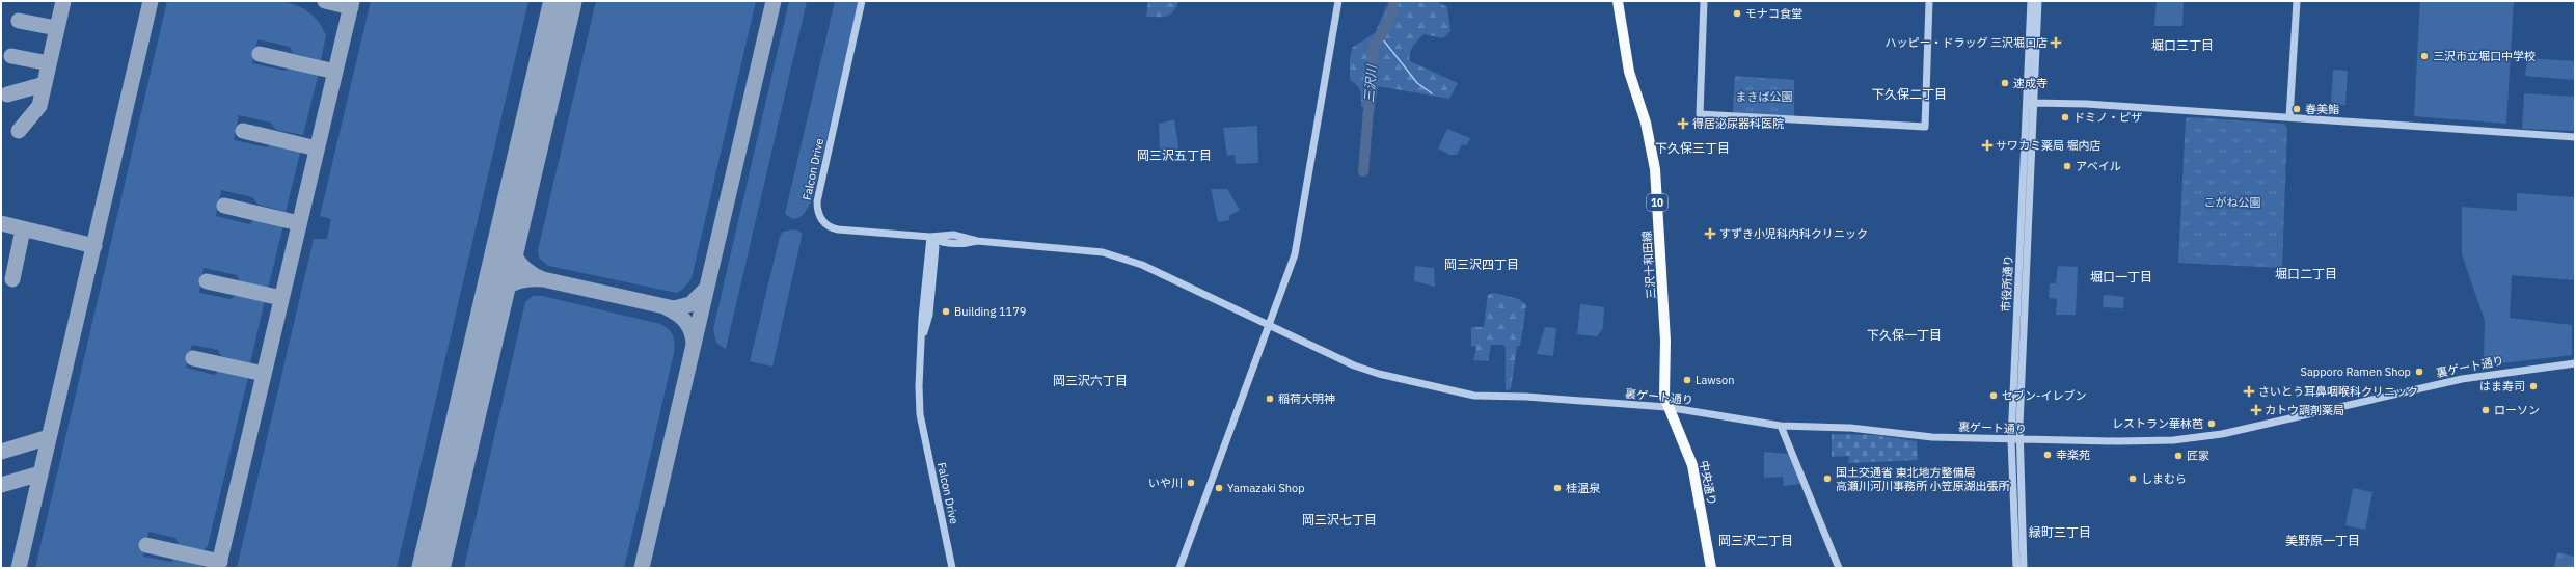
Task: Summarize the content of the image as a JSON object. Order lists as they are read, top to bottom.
{
  "streets": {
    "main road": ["10", "三沢十和田線", "中央通り"],
    "street": ["Falcon Drive", "市役所通り", "裏ゲート通り"]
  },
  "crossings": [
    ["三沢十和田線", "裏ゲート通り"],
    ["三沢十和田線", "中央通り"],
    ["市役所通り", "裏ゲート通り"],
    ["裏ゲート通り", "中央通り"]
  ],
  "districts": [
    "堀口三丁目",
    "下久保二丁目",
    "下久保三丁目",
    "岡三沢五丁目",
    "岡三沢四丁目",
    "堀口二丁目",
    "堀口一丁目",
    "下久保一丁目",
    "岡三沢六丁目",
    "岡三沢七丁目",
    "緑町三丁目",
    "岡三沢二丁目",
    "美野原一丁目"
  ],
  "water": ["三沢川"],
  "parks": ["まきば公園", "こがね公園"],
  "places": {
    "other": [
      "モナコ食堂",
      "三沢市立堀口中学校",
      "速成寺",
      "春美鮨",
      "ドミノ・ピザ",
      "アベイル",
      "Building 1179",
      "Sapporo Ramen Shop",
      "Lawson",
      "はま寿司",
      "セブン-イレブン",
      "稲荷大明神",
      "ローソン",
      "レストラン華林芭",
      "幸楽苑",
      "匠家",
      "国土交通省 東北地方整備局 高瀬川河川事務所 小笠原湖出張所",
      "しまむら",
      "いや川",
      "Yamazaki Shop",
      "桂温泉"
    ],
    "health": [
      "ハッピー・ドラッグ 三沢堀口店",
      "得居泌尿器科医院",
      "サワカミ薬局 堀内店",
      "すずき小児科内科クリニック",
      "さいとう耳鼻咽喉科クリニック",
      "カトウ調剤薬局"
    ]
  }
}
